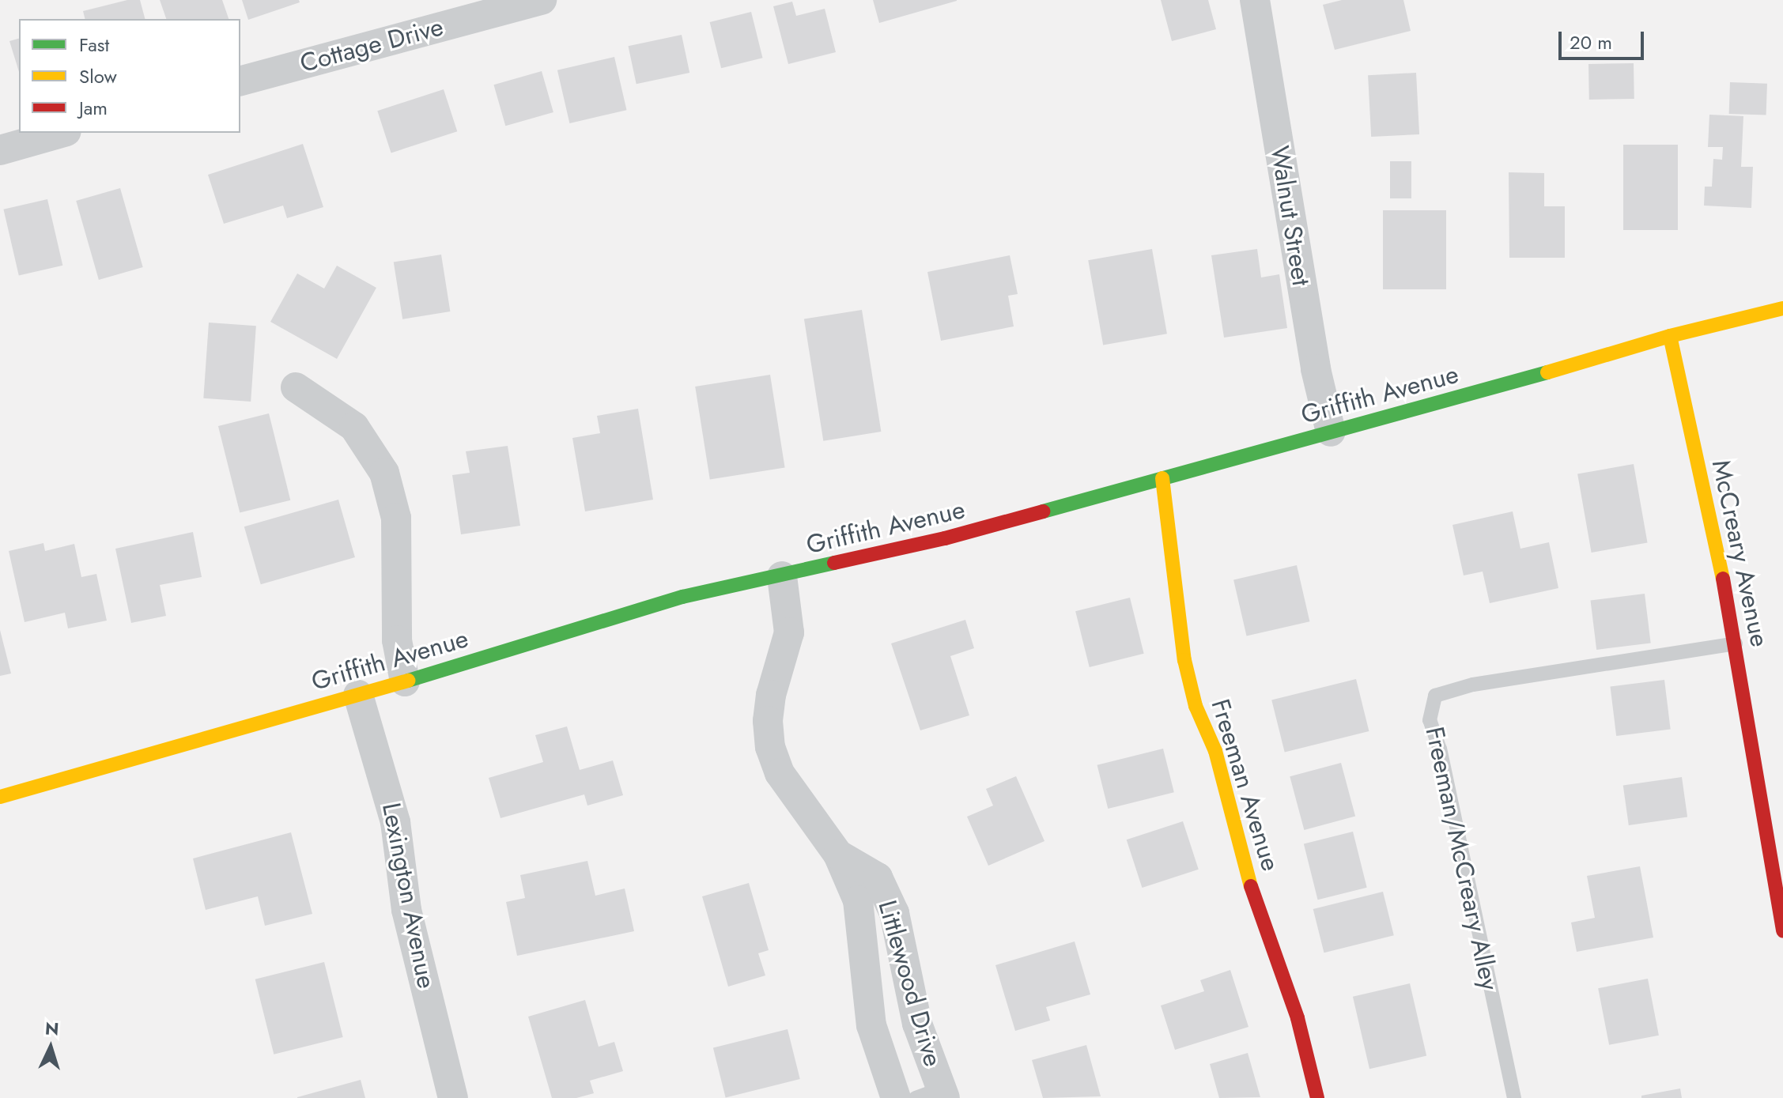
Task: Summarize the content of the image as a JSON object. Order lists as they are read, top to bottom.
{
  "streets": {
    "street": [
      "Cottage Drive",
      "Walnut Street",
      "Griffith Avenue",
      "McCreary Avenue",
      "Freeman Avenue",
      "Lexington Avenue",
      "Littlewood Drive"
    ],
    "lane": ["Freeman/McCreary Alley"]
  },
  "crossings": [
    ["Walnut Street", "Griffith Avenue"],
    ["Griffith Avenue", "McCreary Avenue"],
    ["Griffith Avenue", "Freeman Avenue"],
    ["Griffith Avenue", "Lexington Avenue"],
    ["Griffith Avenue", "Littlewood Drive"],
    ["McCreary Avenue", "Freeman/McCreary Alley"]
  ],
  "legend": ["Fast", "Slow", "Jam"],
  "scale_bar": "20 m",
  "north": "top"
}
